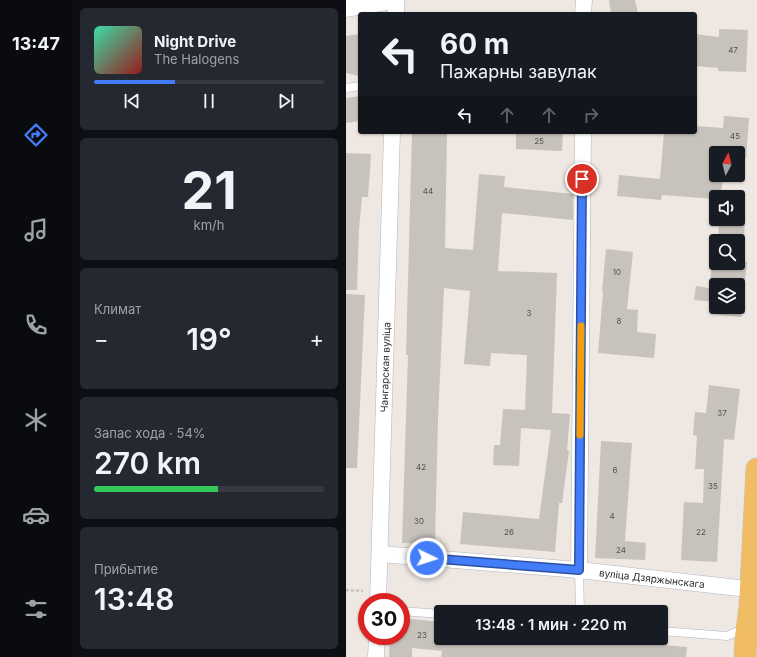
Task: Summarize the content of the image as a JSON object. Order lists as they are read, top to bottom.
{
  "streets": {
    "street": ["Чангарская вуліца", "вуліца Дзяржынскага"]
  },
  "crossings": [
    ["Чангарская вуліца", "вуліца Дзяржынскага"]
  ],
  "house_numbers": [
    "47",
    "45",
    "25",
    "44",
    "10",
    "3",
    "8",
    "37",
    "42",
    "6",
    "35",
    "4",
    "30",
    "26",
    "22",
    "24",
    "23"
  ],
  "north": "top",
  "page": {
    "tabs": "13:47",
    "turn": ["60 m", "Пажарны завулак"],
    "song": ["Night Drive", "The Halogens"],
    "tile": [
      ["21", "km/h"],
      "Климат",
      ["Запас хода · 54%", "270 km"],
      ["Прибытие", "13:48"]
    ],
    "heat": ["−", "19°", "+"],
    "limit": "30",
    "trip": "13:48 · 1 мин · 220 m"
  }
}
